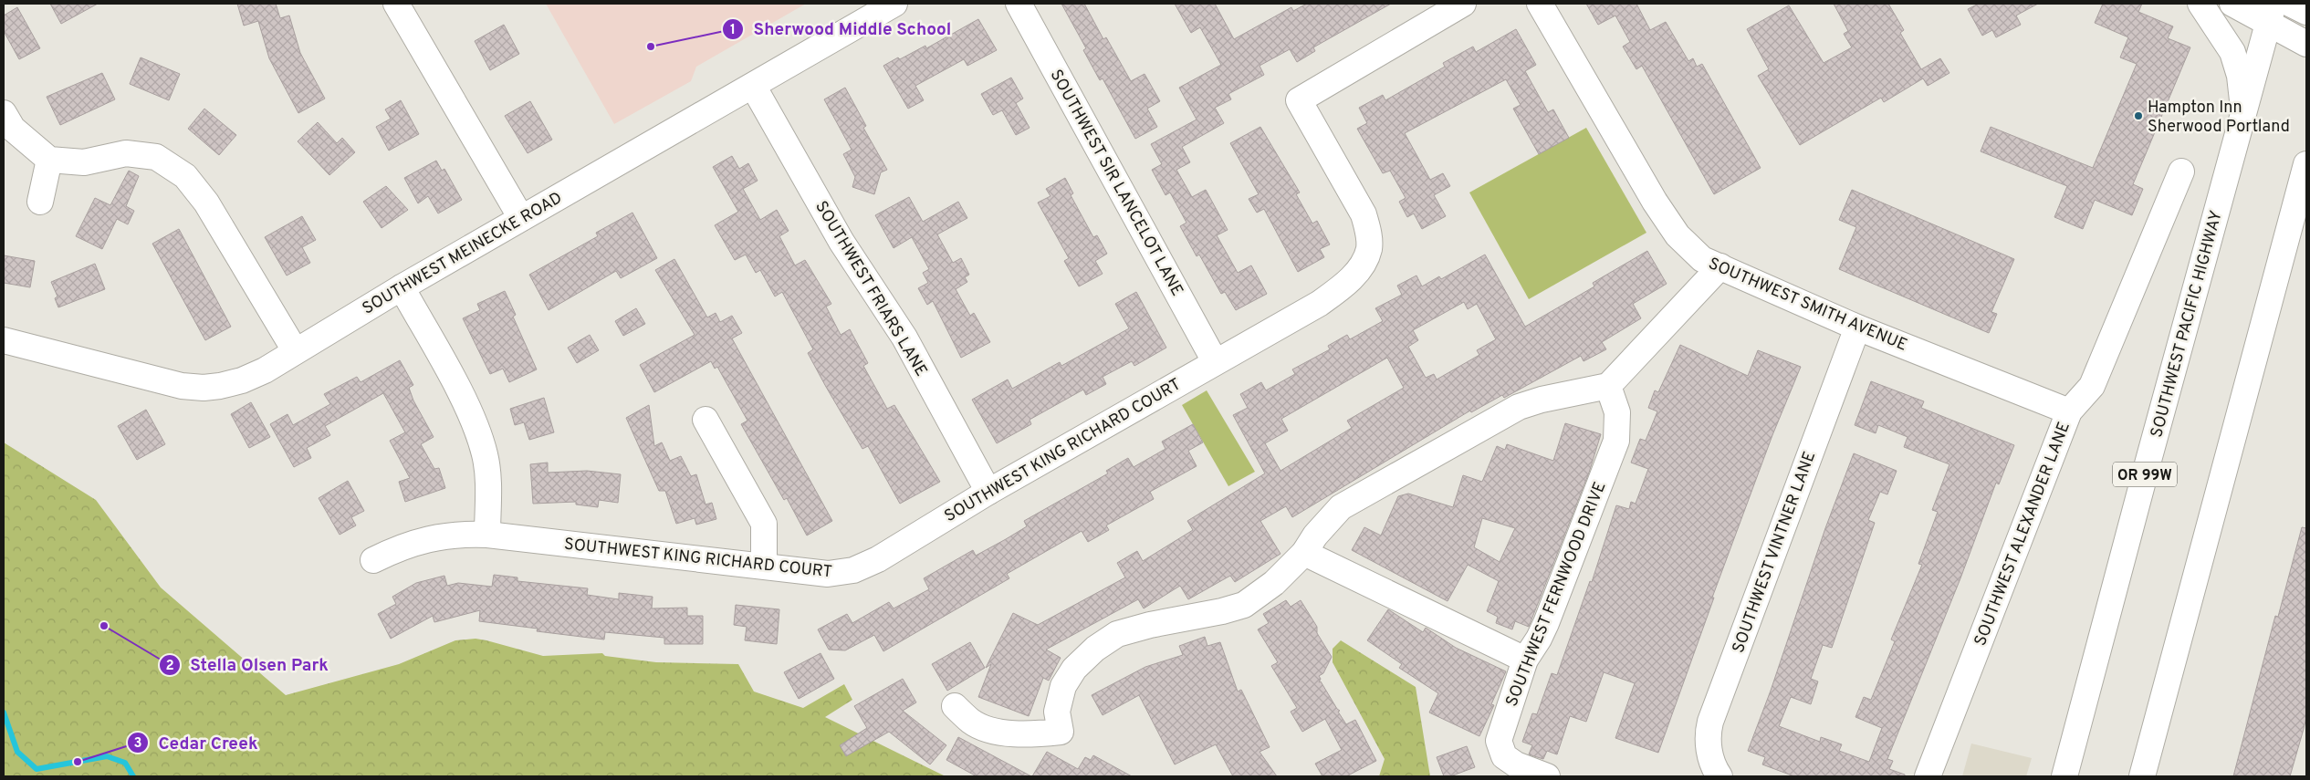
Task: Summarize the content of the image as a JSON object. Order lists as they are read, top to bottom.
{
  "streets": {
    "main road": [
      "SOUTHWEST SIR LANCELOT LANE",
      "SOUTHWEST MEINECKE ROAD",
      "SOUTHWEST FRIARS LANE",
      "SOUTHWEST SMITH AVENUE",
      "SOUTHWEST PACIFIC HIGHWAY",
      "SOUTHWEST KING RICHARD COURT",
      "OR 99W",
      "SOUTHWEST ALEXANDER LANE",
      "SOUTHWEST VINTNER LANE",
      "SOUTHWEST FERNWOOD DRIVE"
    ]
  },
  "crossings": [
    ["SOUTHWEST SIR LANCELOT LANE", "SOUTHWEST KING RICHARD COURT"],
    ["SOUTHWEST MEINECKE ROAD", "SOUTHWEST FRIARS LANE"],
    ["SOUTHWEST FRIARS LANE", "SOUTHWEST KING RICHARD COURT"],
    ["SOUTHWEST SMITH AVENUE", "SOUTHWEST ALEXANDER LANE"],
    ["SOUTHWEST SMITH AVENUE", "SOUTHWEST VINTNER LANE"]
  ],
  "places": [
    "Sherwood Middle School",
    "Hampton Inn Sherwood Portland",
    "Stella Olsen Park",
    "Cedar Creek"
  ]
}
